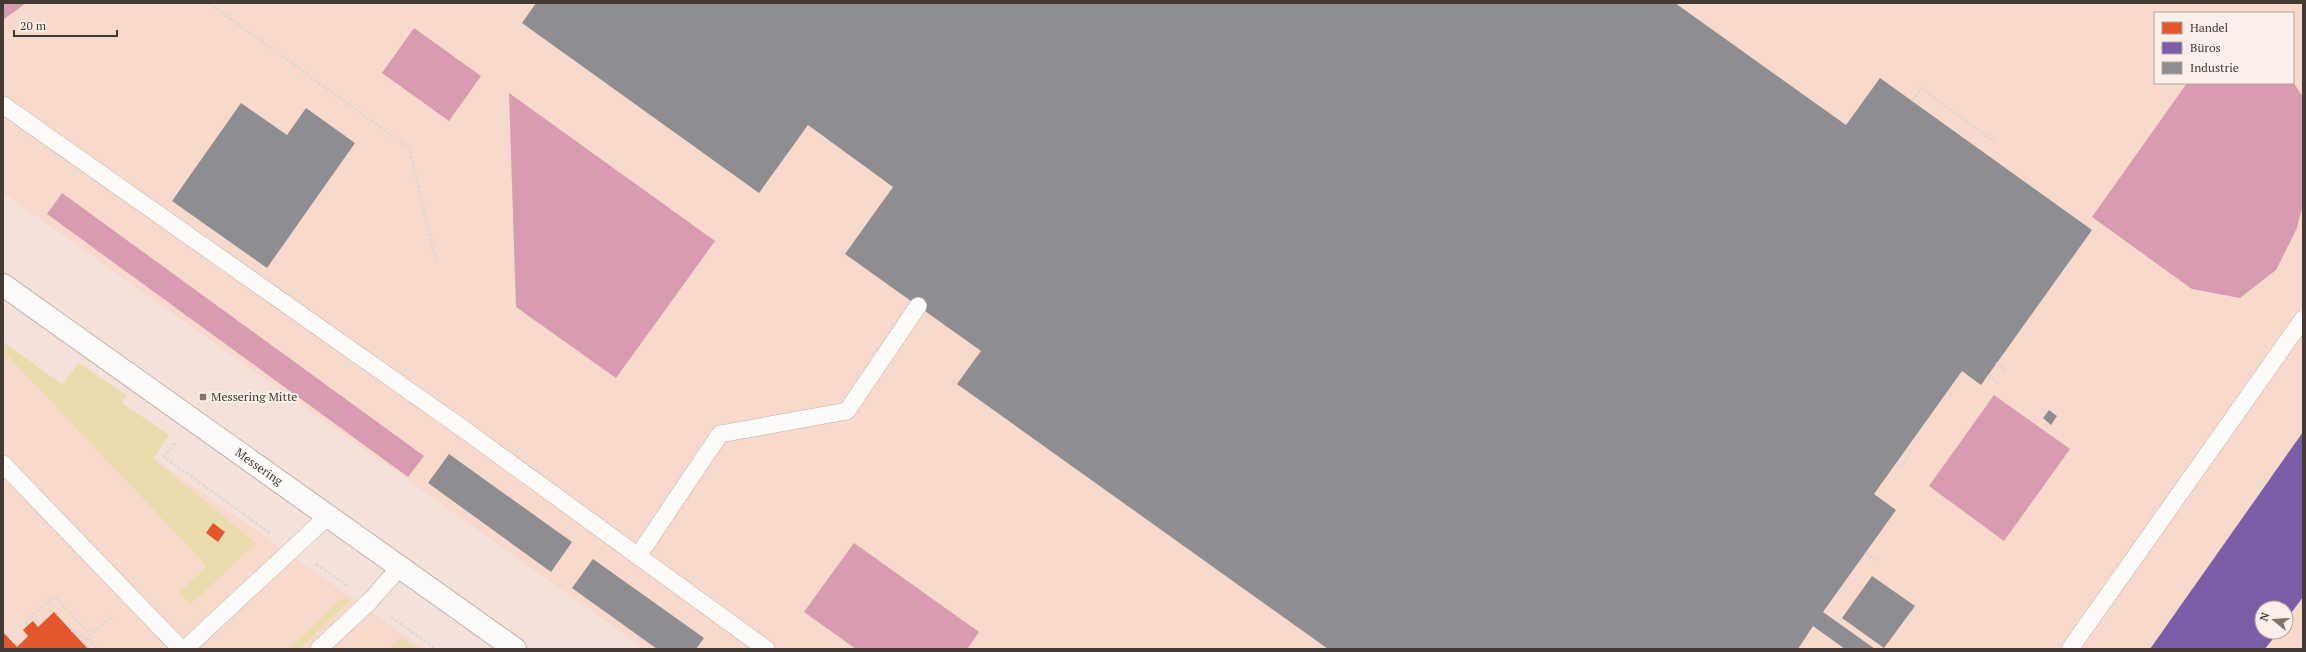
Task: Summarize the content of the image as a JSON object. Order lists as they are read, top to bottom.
{
  "streets": {
    "street": ["Messering"]
  },
  "places": {
    "transit": ["Messering Mitte"]
  },
  "legend": ["Handel", "Büros", "Industrie"],
  "scale_bar": "20 m",
  "north": "left"
}
